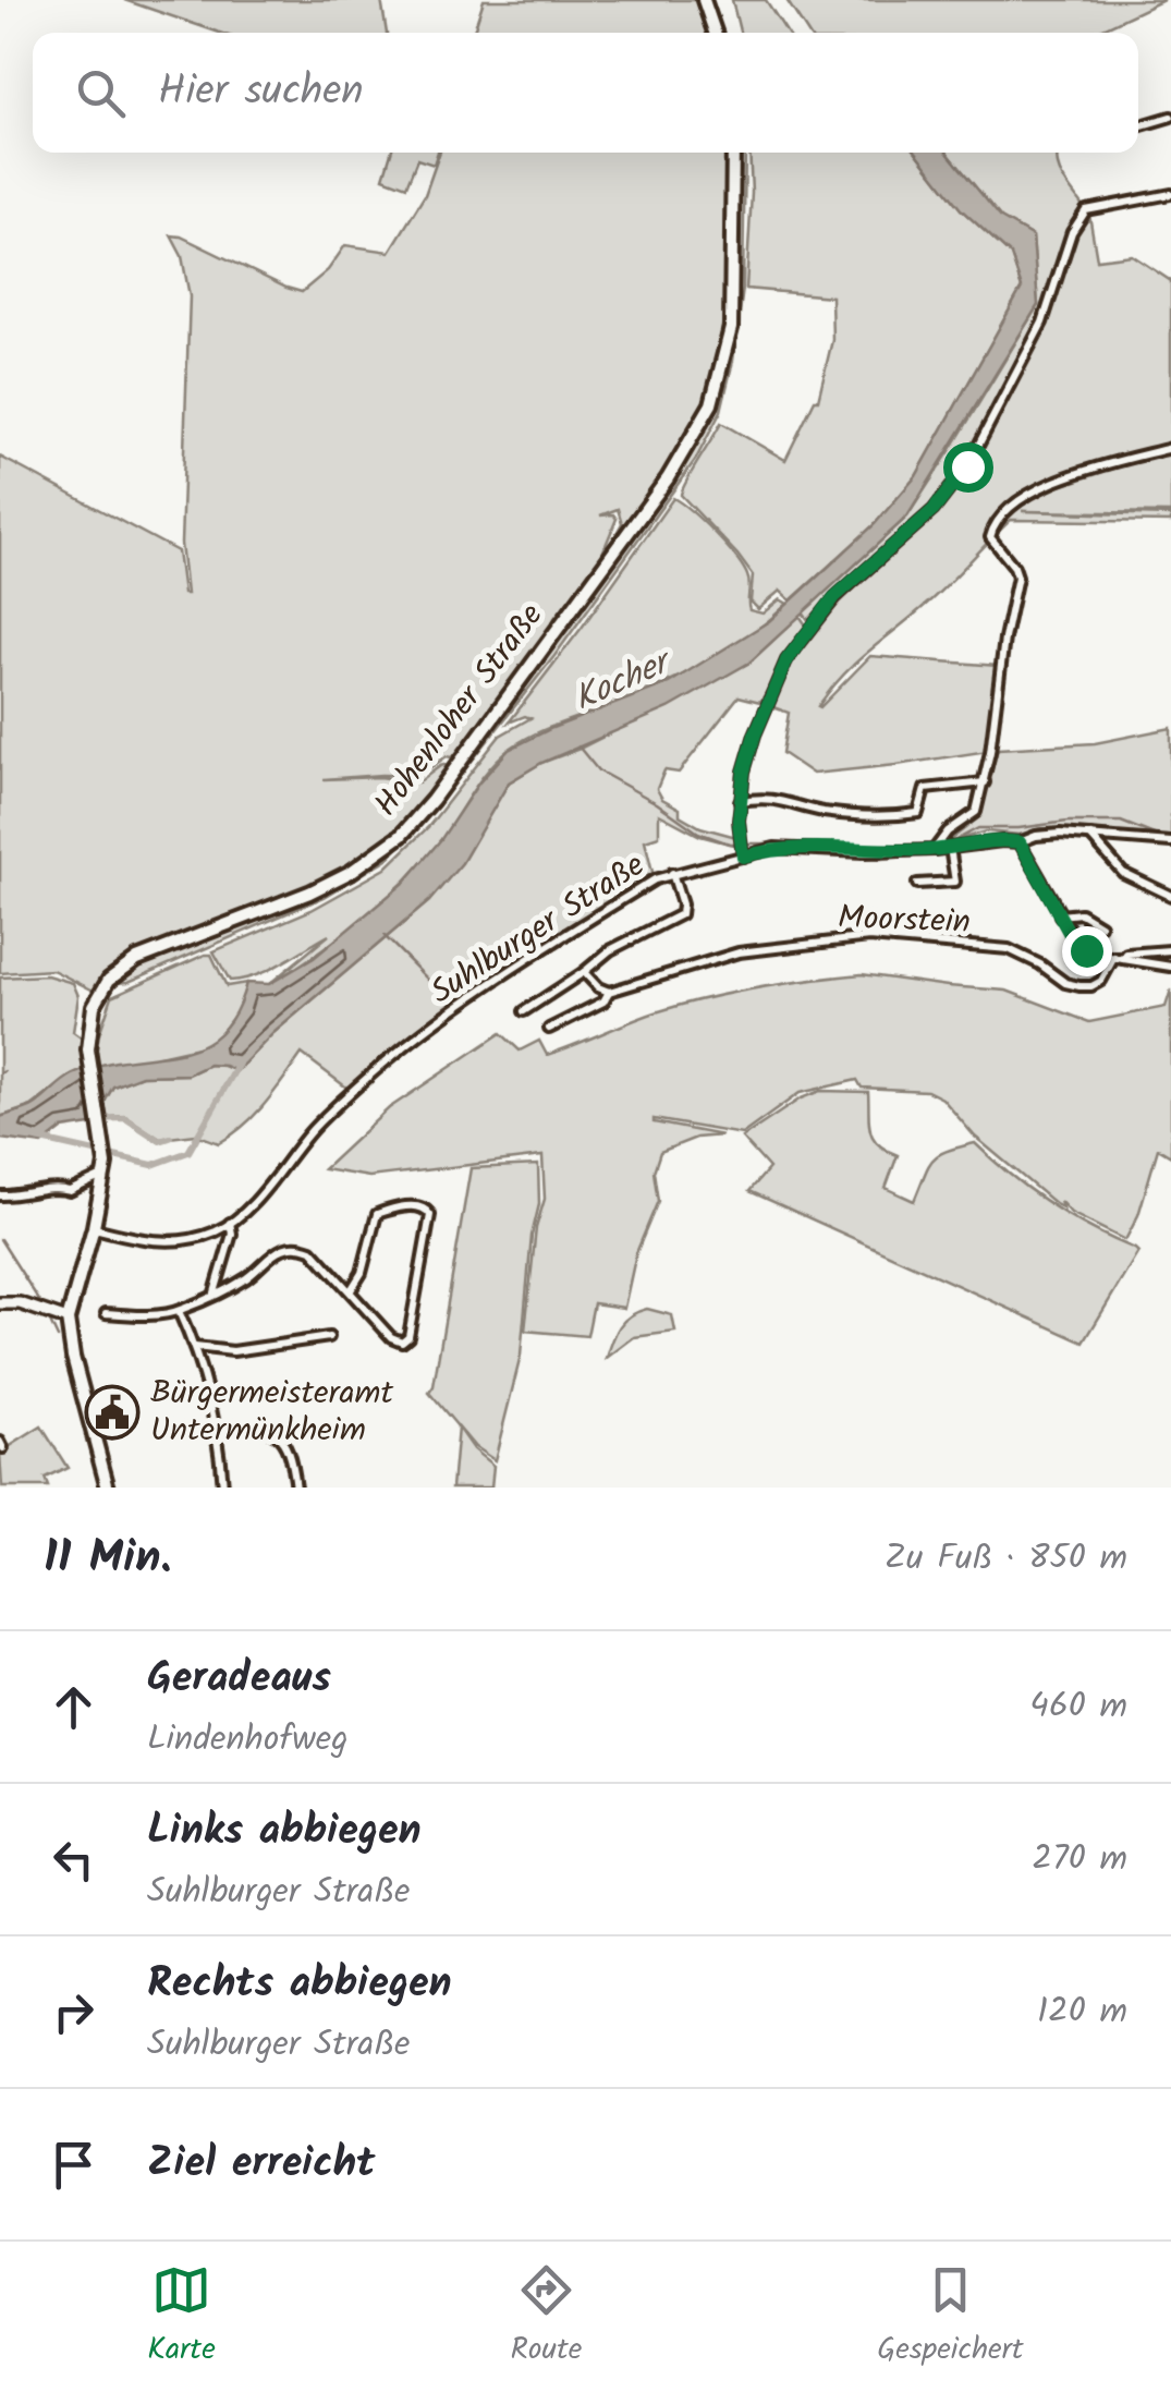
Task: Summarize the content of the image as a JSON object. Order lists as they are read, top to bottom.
{
  "streets": {
    "main road": ["Hohenloher Straße"],
    "street": ["Moorstein", "Suhlburger Straße"]
  },
  "crossings": [
    ["Hohenloher Straße", "Suhlburger Straße"]
  ],
  "water": ["Kocher"],
  "places": {
    "public building": ["Bürgermeisteramt Untermünkheim"]
  },
  "page": {
    "search": "Hier suchen",
    "heading": ["11 Min.", "Zu Fuß · 850 m"],
    "list": [
      ["Geradeaus", "Lindenhofweg", "460 m"],
      ["Links abbiegen", "Suhlburger Straße", "270 m"],
      ["Rechts abbiegen", "Suhlburger Straße", "120 m"],
      "Ziel erreicht"
    ],
    "nav": ["Karte", "Route", "Gespeichert"]
  }
}
